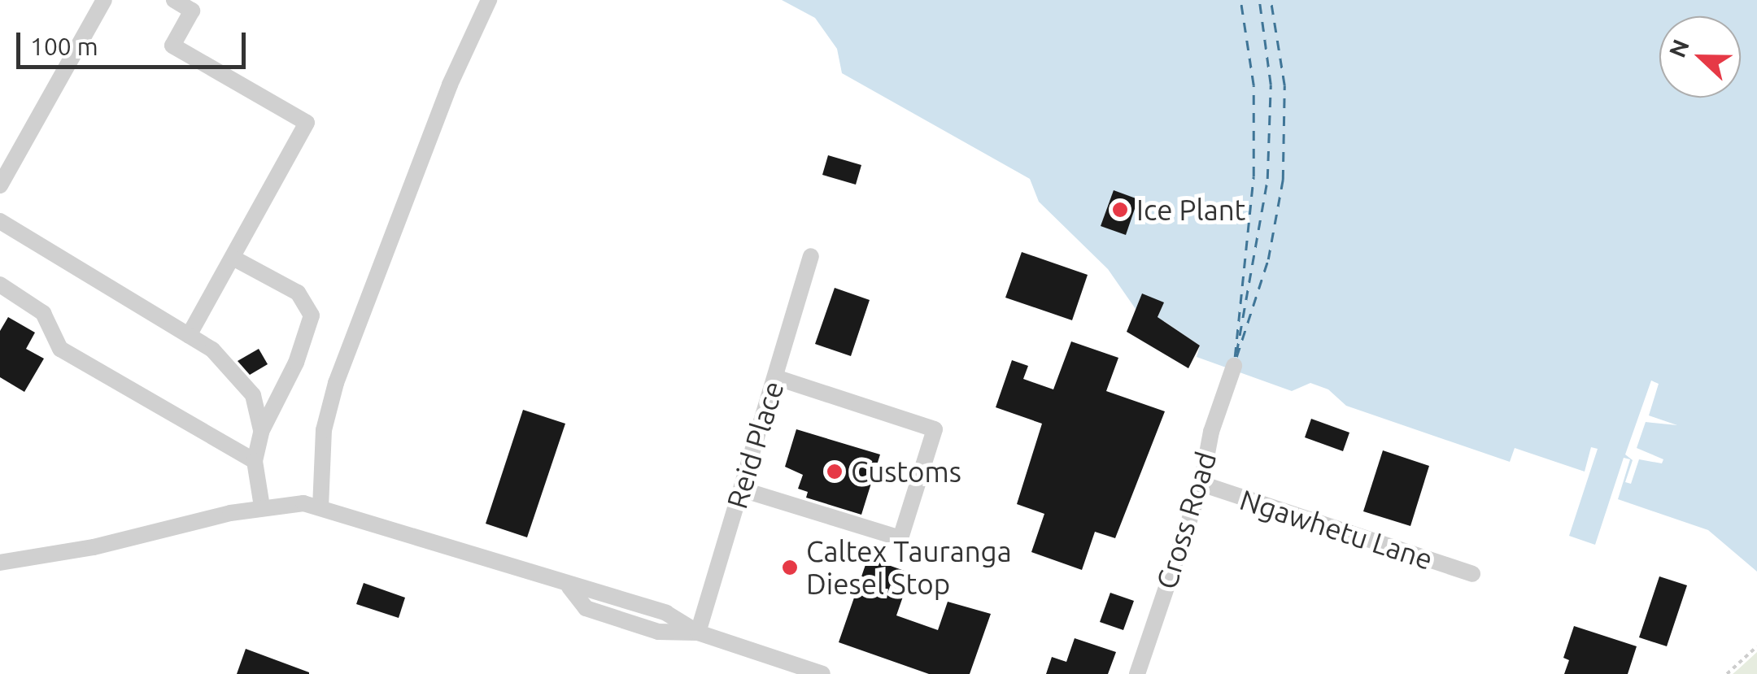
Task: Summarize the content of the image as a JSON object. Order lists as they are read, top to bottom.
{
  "streets": {
    "street": ["Reid Place", "Cross Road", "Ngawhetu Lane"]
  },
  "crossings": [
    ["Cross Road", "Ngawhetu Lane"]
  ],
  "places": ["Ice Plant", "Customs", "Caltex Tauranga Diesel Stop"],
  "scale_bar": "100 m",
  "north": "left"
}
